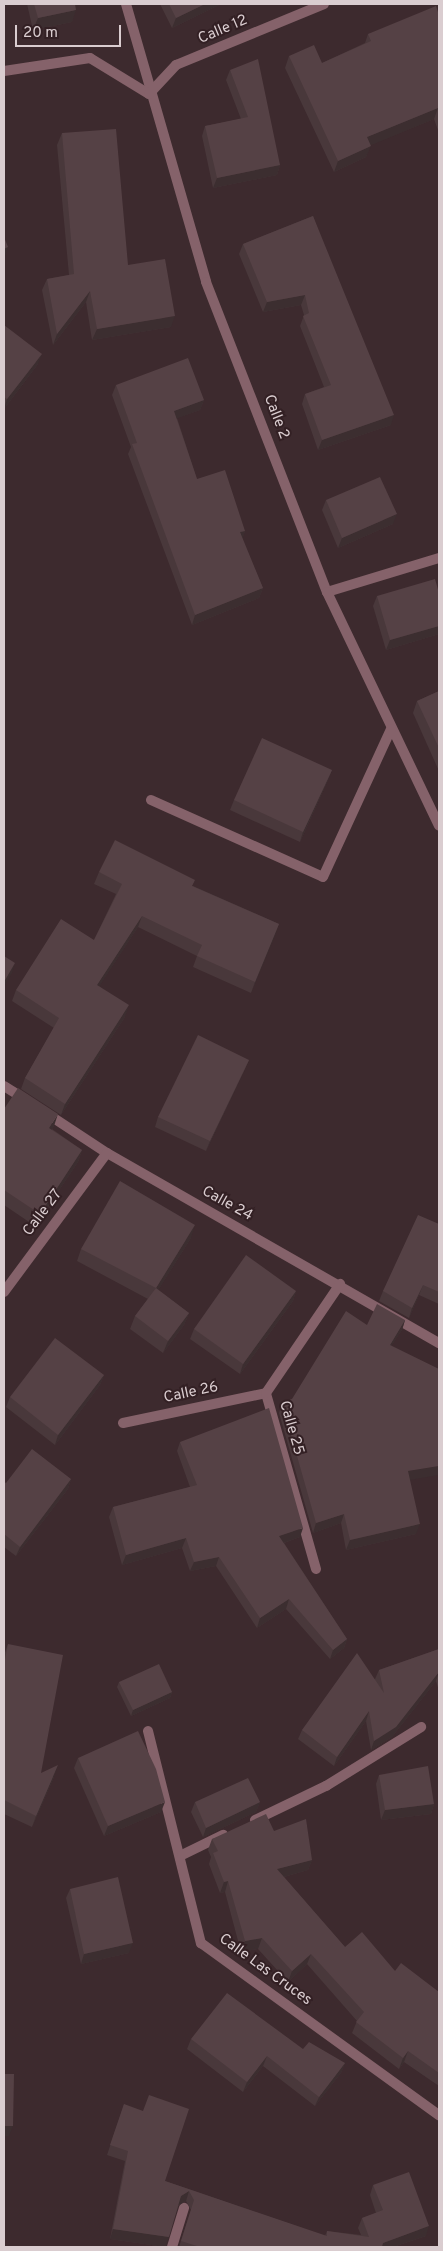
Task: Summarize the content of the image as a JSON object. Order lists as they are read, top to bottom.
{
  "streets": {
    "street": [
      "Calle 12",
      "Calle 2",
      "Calle 24",
      "Calle 27",
      "Calle 26",
      "Calle 25",
      "Calle Las Cruces"
    ]
  },
  "crossings": [
    ["Calle 12", "Calle 2"],
    ["Calle 24", "Calle 27"],
    ["Calle 24", "Calle 25"],
    ["Calle 26", "Calle 25"]
  ],
  "scale_bar": "20 m"
}
